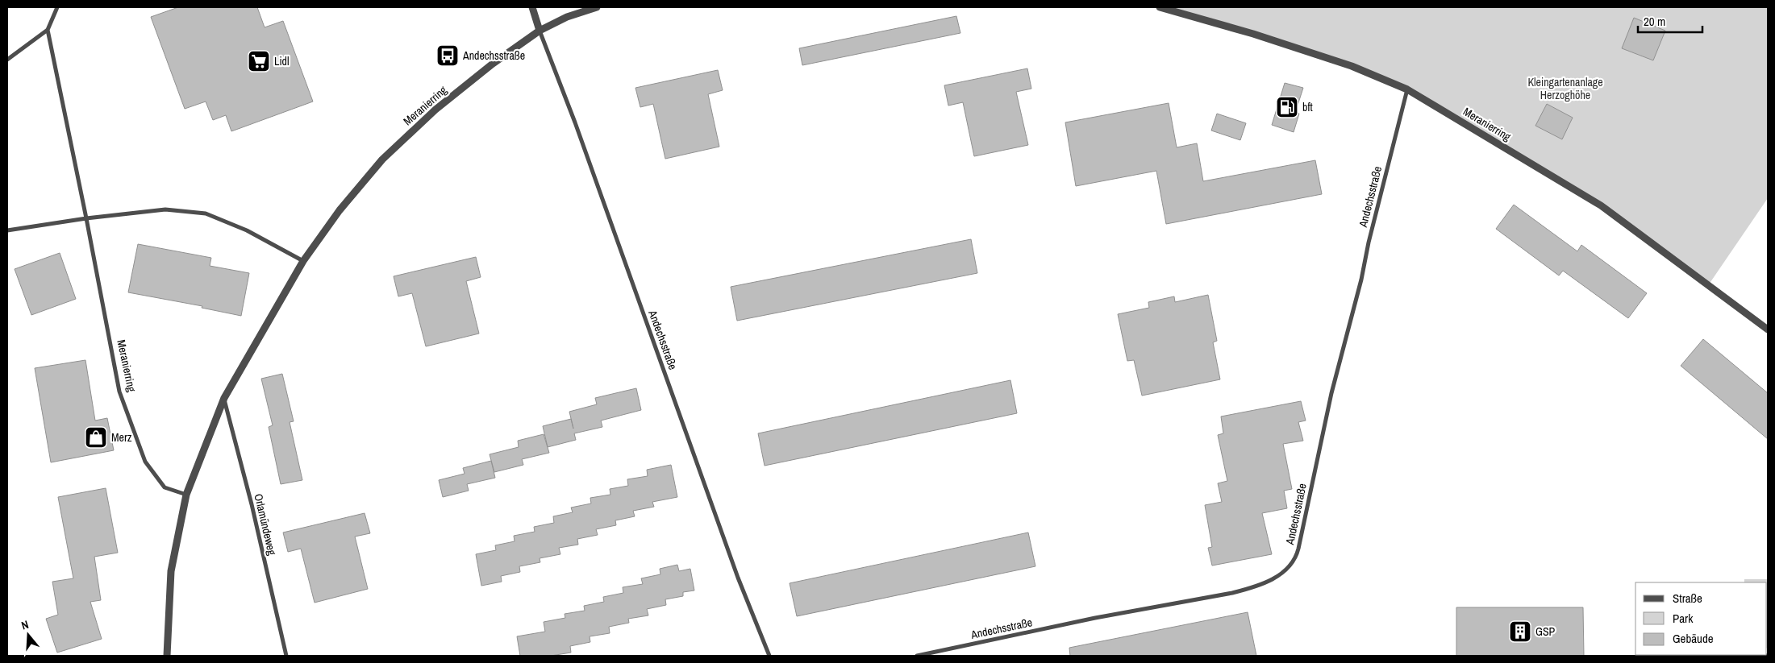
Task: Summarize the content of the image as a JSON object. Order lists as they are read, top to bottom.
{
  "streets": {
    "street": ["Meranierring", "Andechsstraße", "Orlamündeweg"]
  },
  "crossings": [
    ["Meranierring", "Andechsstraße"],
    ["Meranierring", "Orlamündeweg"]
  ],
  "parks": ["Kleingartenanlage Herzoghöhe"],
  "places": {
    "bus stop": ["Andechsstraße"],
    "supermarket": ["Lidl"],
    "fuel station": ["bft"],
    "shop": ["Merz"],
    "building": ["GSP"]
  },
  "legend": ["Straße", "Park", "Gebäude"],
  "scale_bar": "20 m",
  "north": "top"
}
